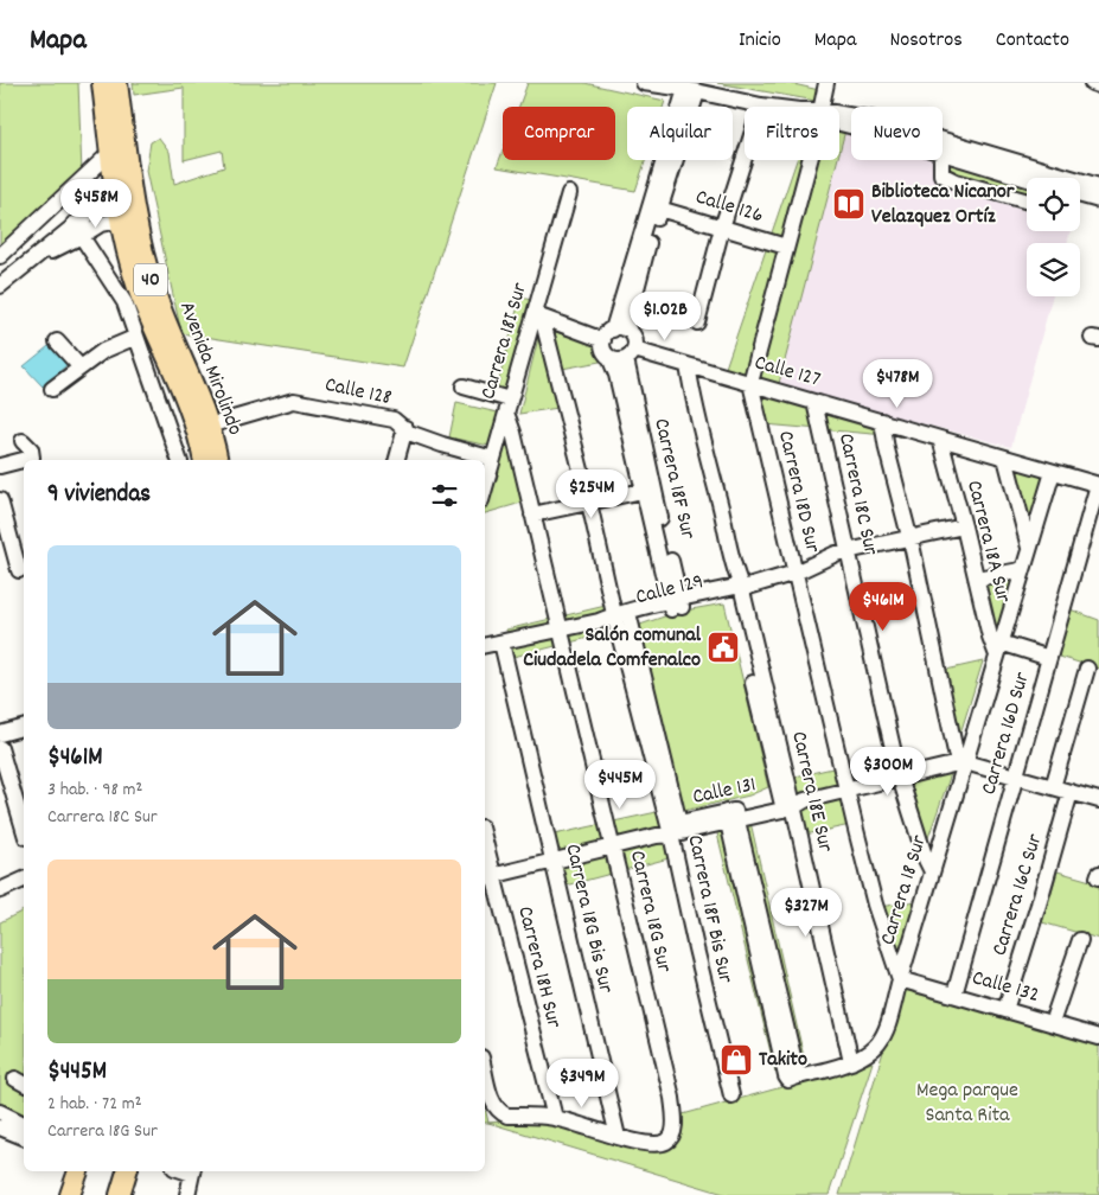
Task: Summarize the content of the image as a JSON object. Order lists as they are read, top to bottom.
{
  "streets": {
    "main road": ["40", "Avenida Mirolindo"],
    "street": [
      "Calle 126",
      "Carrera 18I Sur",
      "Calle 127",
      "Calle 128",
      "Carrera 18F Sur",
      "Carrera 18D Sur",
      "Carrera 18C Sur",
      "Carrera 18A Sur",
      "Calle 129",
      "Carrera 16D Sur",
      "Calle 131",
      "Carrera 18E Sur",
      "Carrera 18 Sur",
      "Carrera 16C Sur",
      "Carrera 18F Bis Sur",
      "Carrera 18G Sur",
      "Carrera 18G Bis Sur",
      "Carrera 18H Sur",
      "Calle 132"
    ]
  },
  "crossings": [
    ["Calle 126", "Carrera 18D Sur"],
    ["Carrera 18I Sur", "Calle 128"],
    ["Carrera 18I Sur", "Carrera 18F Bis Sur"],
    ["Carrera 18I Sur", "Carrera 18G Sur"],
    ["Avenida Mirolindo", "Calle 128"],
    ["Calle 127", "Carrera 18F Sur"],
    ["Calle 127", "Carrera 18D Sur"],
    ["Calle 127", "Carrera 18C Sur"],
    ["Calle 127", "Carrera 18A Sur"],
    ["Calle 127", "Carrera 16D Sur"],
    ["Calle 127", "Carrera 18E Sur"],
    ["Calle 127", "Carrera 18 Sur"],
    ["Carrera 18F Sur", "Calle 129"],
    ["Carrera 18D Sur", "Calle 129"],
    ["Carrera 18D Sur", "Calle 131"],
    ["Carrera 18D Sur", "Carrera 18 Sur"],
    ["Carrera 18D Sur", "Calle 132"],
    ["Carrera 18C Sur", "Calle 129"],
    ["Carrera 18C Sur", "Calle 131"],
    ["Carrera 18C Sur", "Carrera 18 Sur"],
    ["Carrera 18A Sur", "Calle 129"],
    ["Carrera 18A Sur", "Carrera 18 Sur"],
    ["Calle 129", "Carrera 18E Sur"],
    ["Calle 129", "Carrera 18F Bis Sur"],
    ["Calle 129", "Carrera 18G Sur"],
    ["Calle 129", "Carrera 18G Bis Sur"],
    ["Carrera 16D Sur", "Calle 131"],
    ["Carrera 16D Sur", "Calle 132"],
    ["Calle 131", "Carrera 18E Sur"],
    ["Calle 131", "Carrera 18 Sur"],
    ["Calle 131", "Carrera 16C Sur"],
    ["Calle 131", "Carrera 18F Bis Sur"],
    ["Calle 131", "Carrera 18G Sur"],
    ["Calle 131", "Carrera 18G Bis Sur"],
    ["Calle 131", "Carrera 18H Sur"],
    ["Carrera 18E Sur", "Carrera 18 Sur"],
    ["Carrera 18 Sur", "Calle 132"],
    ["Carrera 16C Sur", "Calle 132"],
    ["Carrera 18G Sur", "Carrera 18G Bis Sur"]
  ],
  "parks": ["Mega parque Santa Rita"],
  "places": {
    "library": ["Biblioteca Nicanor Velazquez Ortíz"],
    "public building": ["Salón comunal Ciudadela Comfenalco"],
    "shop": ["Takito"]
  },
  "page": {
    "header": "Mapa",
    "nav": [
      "Inicio",
      "Mapa",
      "Nosotros",
      "Contacto"
    ],
    "chip": [
      "Comprar",
      "Alquilar",
      "Filtros",
      "Nuevo"
    ],
    "price": [
      "$458M",
      "$1.02B",
      "$478M",
      "$254M",
      "$461M",
      "$300M",
      "$445M",
      "$327M",
      "$349M"
    ],
    "heading": "9 viviendas",
    "list": [
      {
        "name": "$461M",
        "note": "3 hab. · 98 m² · Carrera 18C Sur"
      },
      {
        "name": "$445M",
        "note": "2 hab. · 72 m² · Carrera 18G Sur"
      }
    ]
  }
}
